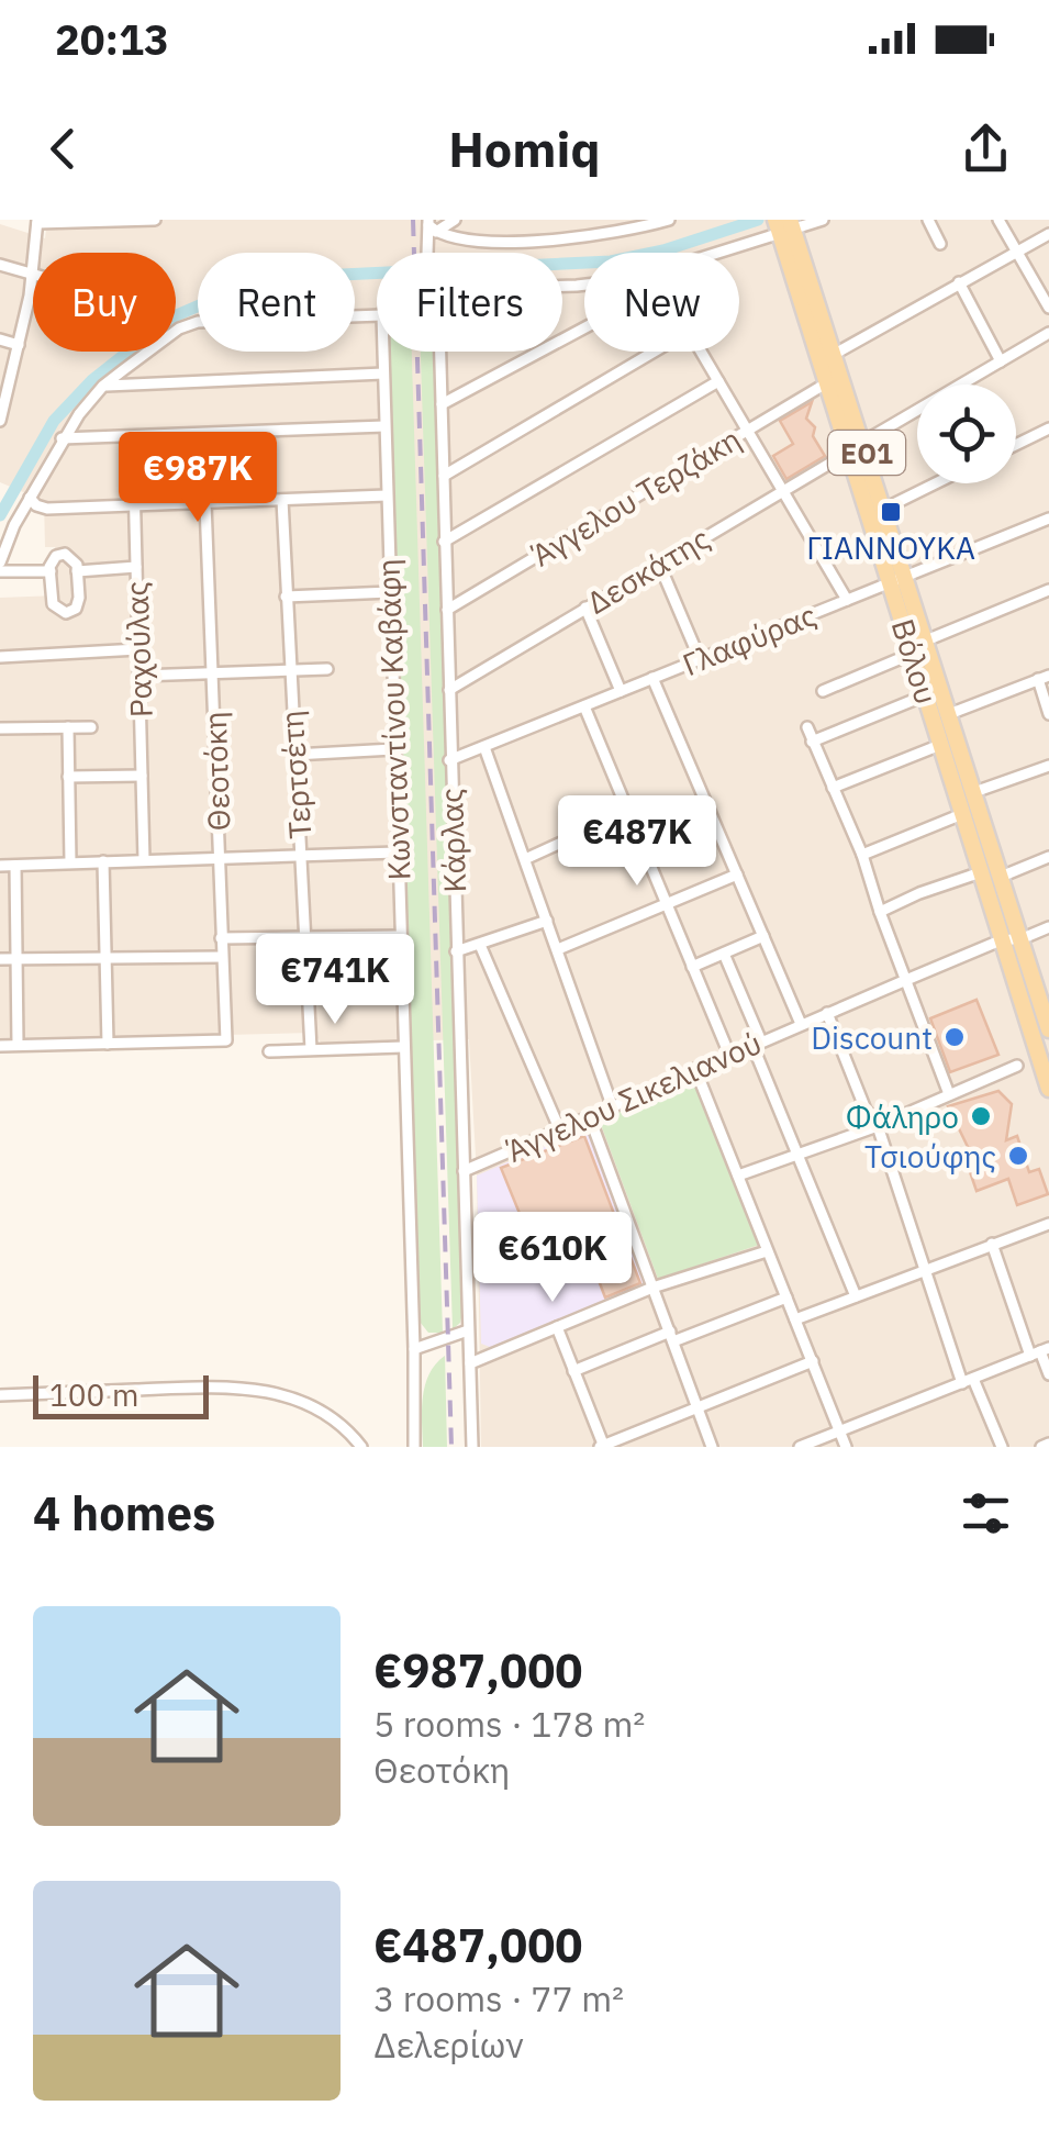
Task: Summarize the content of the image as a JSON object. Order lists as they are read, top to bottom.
{
  "streets": {
    "main road": ["ΕΟ1", "Βόλου"],
    "street": [
      "Άγγελου Τερζάκη",
      "Δεσκάτης",
      "Γλαφύρας",
      "Ραχούλας",
      "Κωνσταντίνου Καβάφη",
      "Θεοτόκη",
      "Τερτσέτη",
      "Κάρλας",
      "Άγγελου Σικελιανού"
    ]
  },
  "crossings": [
    ["Άγγελου Τερζάκη", "Βόλου"],
    ["Άγγελου Τερζάκη", "Κάρλας"],
    ["Δεσκάτης", "Βόλου"],
    ["Δεσκάτης", "Κάρλας"],
    ["Γλαφύρας", "Βόλου"],
    ["Γλαφύρας", "Κάρλας"],
    ["Βόλου", "Άγγελου Σικελιανού"],
    ["Κάρλας", "Άγγελου Σικελιανού"]
  ],
  "places": {
    "transit": ["ΓΙΑΝΝΟΥΚΑ"],
    "other": ["Discount", "Φάληρο", "Τσιούφης"]
  },
  "scale_bar": "100 m",
  "page": {
    "status": "20:13",
    "header": "Homiq",
    "chip": [
      "Buy",
      "Rent",
      "Filters",
      "New"
    ],
    "price": [
      "€987K",
      "€487K",
      "€741K",
      "€610K"
    ],
    "scale": "100 m",
    "heading": "4 homes",
    "list": [
      {
        "name": "€987,000",
        "note": "5 rooms · 178 m² · Θεοτόκη"
      },
      {
        "name": "€487,000",
        "note": "3 rooms · 77 m² · Δελερίων"
      }
    ]
  }
}
